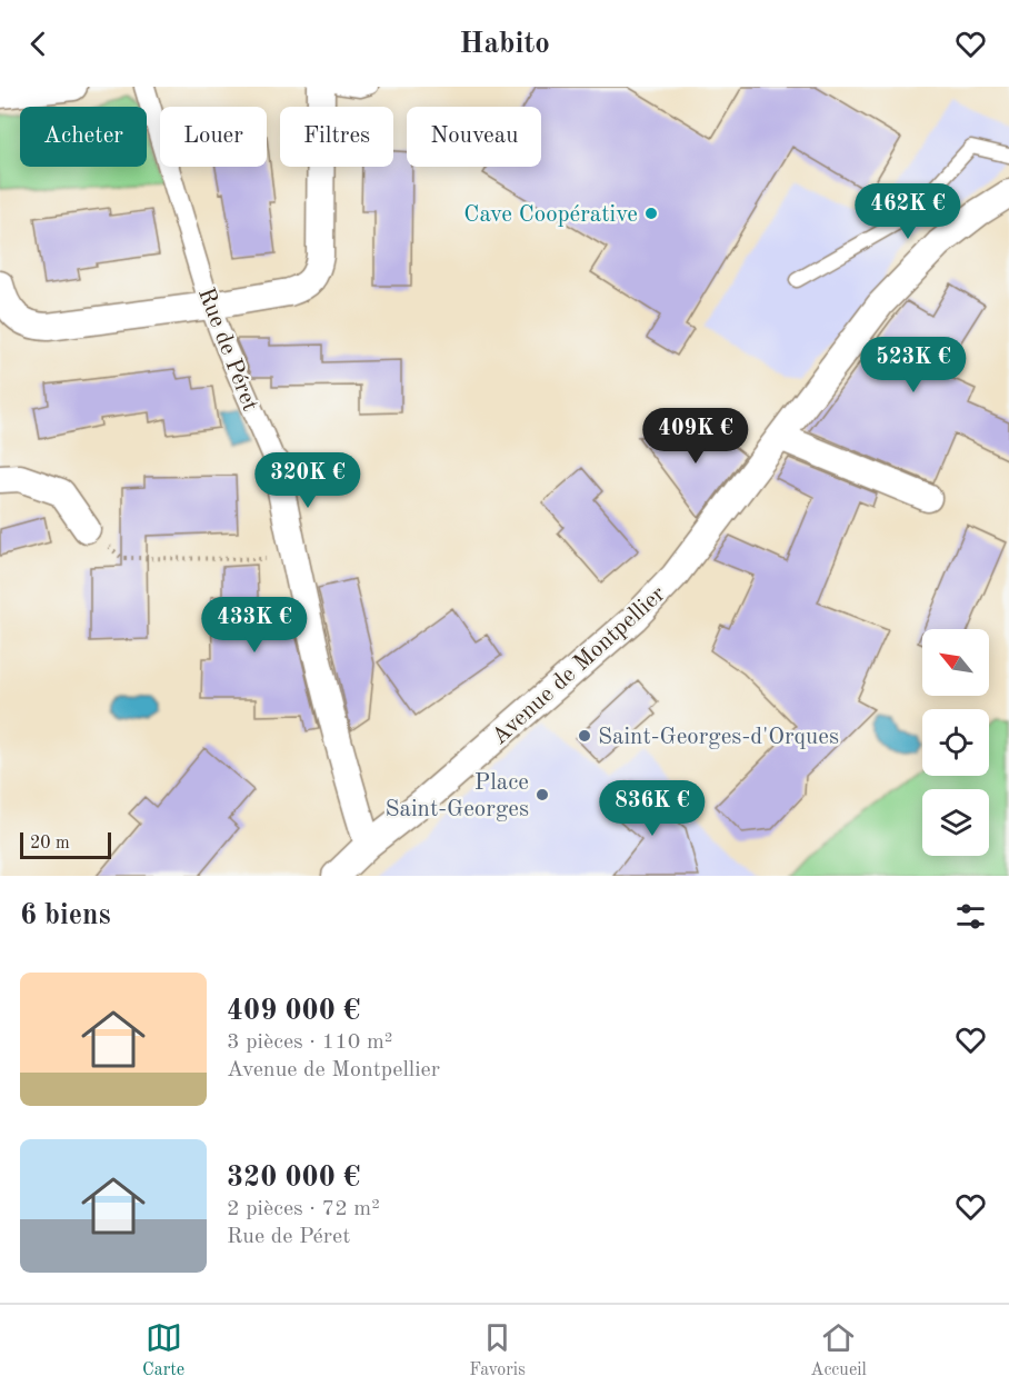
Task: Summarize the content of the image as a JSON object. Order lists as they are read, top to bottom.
{
  "streets": {
    "street": ["Rue de Péret", "Avenue de Montpellier"]
  },
  "crossings": [
    ["Rue de Péret", "Avenue de Montpellier"]
  ],
  "places": ["Cave Coopérative", "Saint-Georges-d'Orques", "Place Saint-Georges"],
  "scale_bar": "20 m",
  "north": "top left",
  "page": {
    "header": "Habito",
    "chip": [
      "Acheter",
      "Louer",
      "Filtres",
      "Nouveau"
    ],
    "price": [
      "462K €",
      "523K €",
      "409K €",
      "320K €",
      "433K €",
      "836K €"
    ],
    "scale": "20 m",
    "heading": "6 biens",
    "list": [
      {
        "name": "409 000 €",
        "note": "3 pièces · 110 m² · Avenue de Montpellier"
      },
      {
        "name": "320 000 €",
        "note": "2 pièces · 72 m² · Rue de Péret"
      }
    ],
    "tabs": ["Carte", "Favoris", "Accueil"]
  }
}
